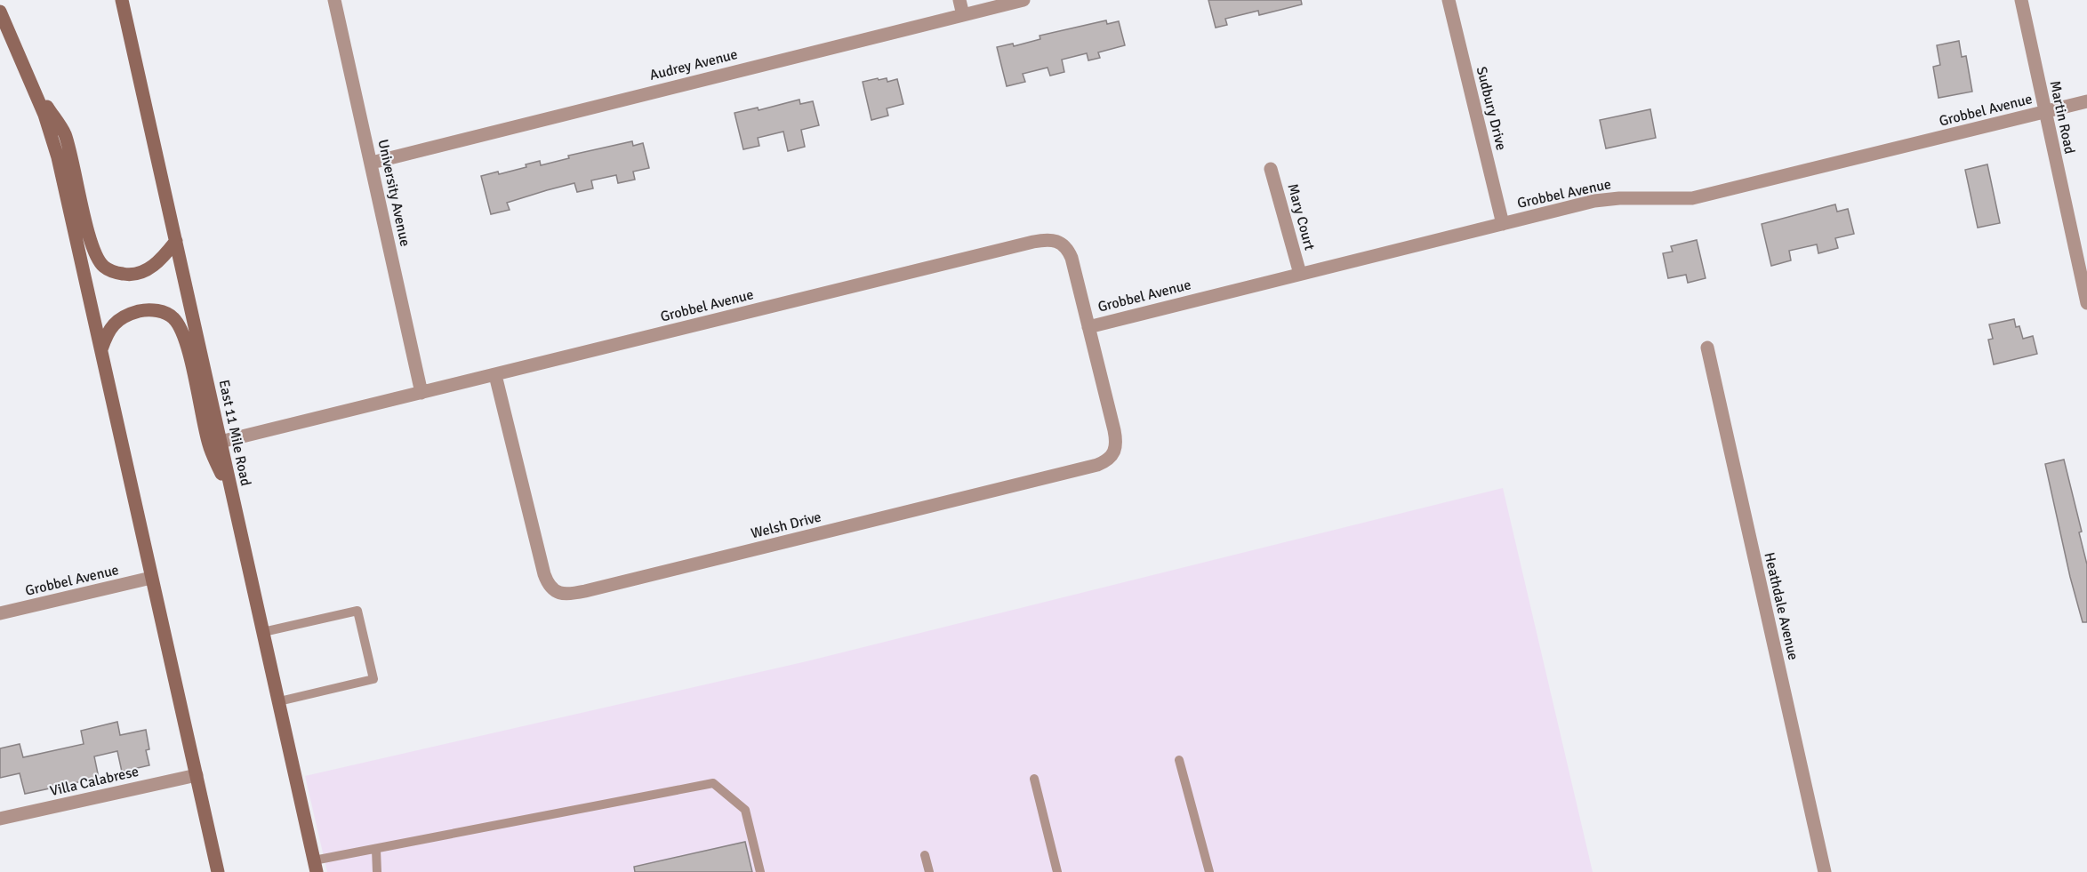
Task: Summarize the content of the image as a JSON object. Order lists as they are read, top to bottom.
{
  "streets": {
    "main road": ["East 11 Mile Road"],
    "street": [
      "Audrey Avenue",
      "Sudbury Drive",
      "Grobbel Avenue",
      "Martin Road",
      "University Avenue",
      "Mary Court",
      "Welsh Drive",
      "Heathdale Avenue",
      "Villa Calabrese"
    ]
  },
  "crossings": [
    ["Audrey Avenue", "University Avenue"],
    ["Sudbury Drive", "Grobbel Avenue"],
    ["Grobbel Avenue", "Martin Road"],
    ["Grobbel Avenue", "University Avenue"],
    ["Grobbel Avenue", "Mary Court"],
    ["Grobbel Avenue", "East 11 Mile Road"],
    ["Grobbel Avenue", "Welsh Drive"]
  ]
}
